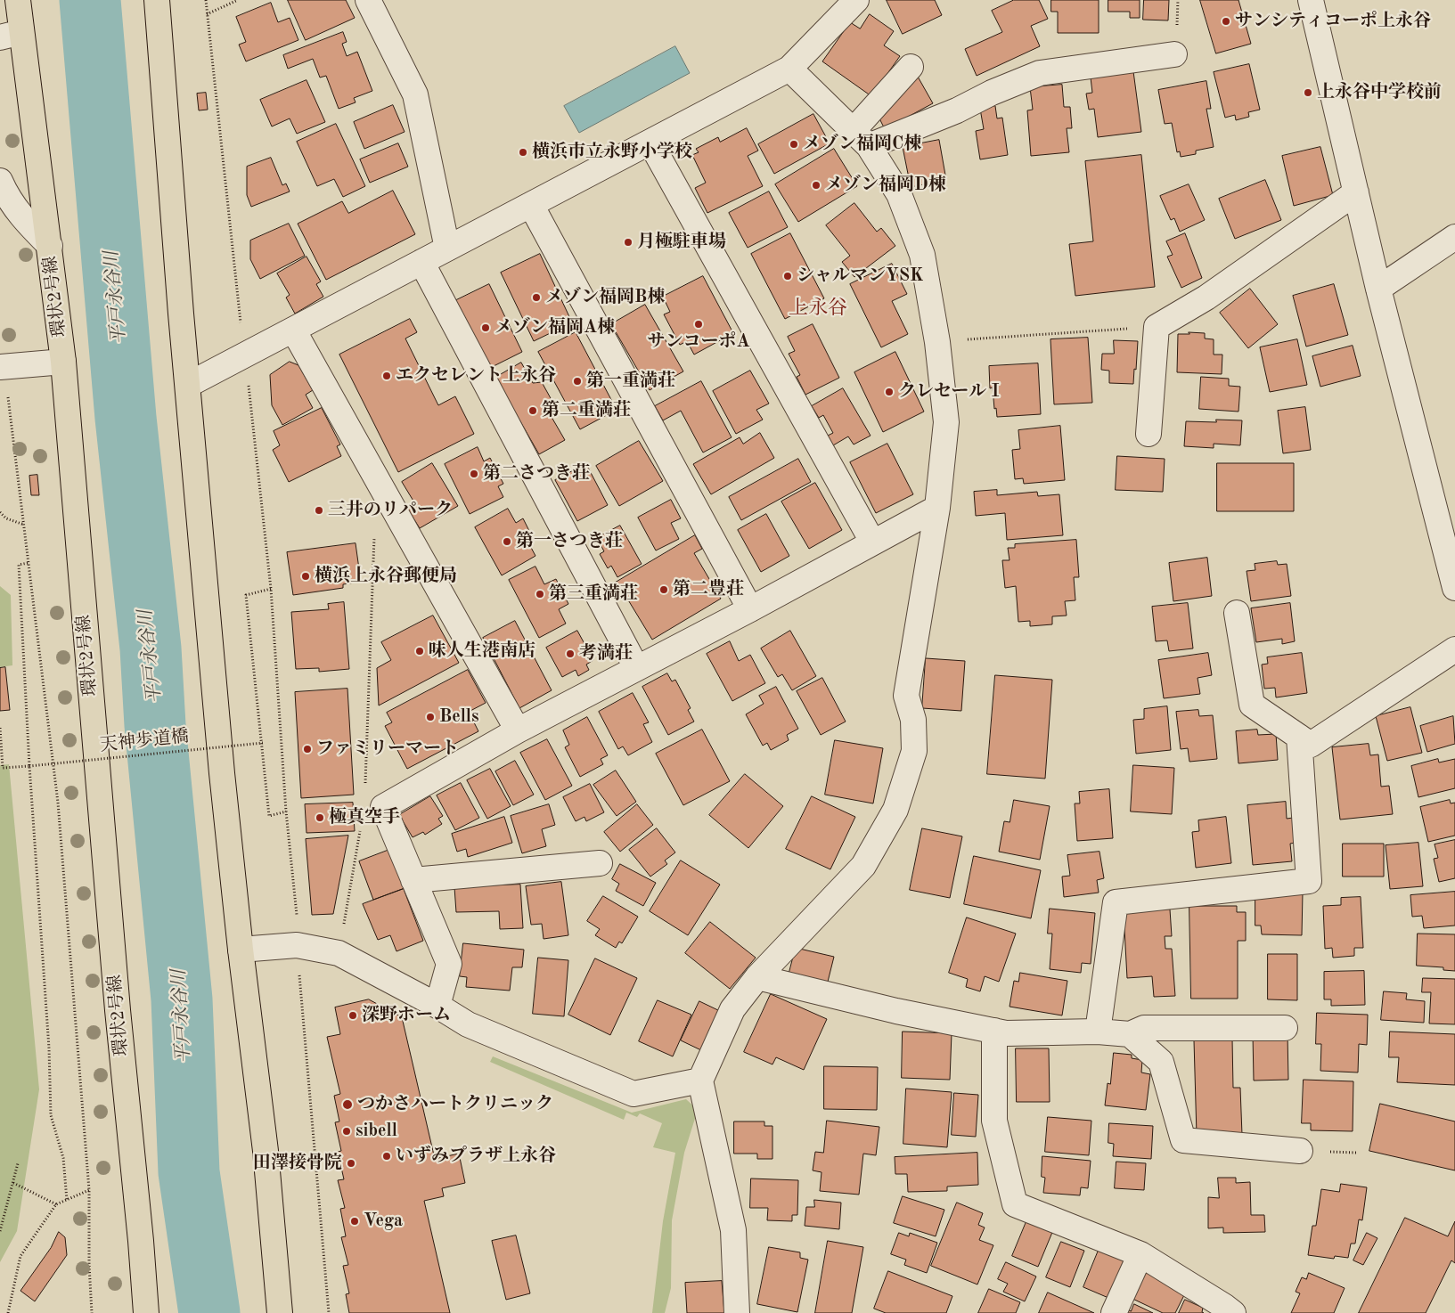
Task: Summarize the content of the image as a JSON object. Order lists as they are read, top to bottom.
{
  "streets": {
    "main road": ["環状2号線"],
    "path": ["天神歩道橋"]
  },
  "districts": ["上永谷"],
  "water": ["平戸永谷川"],
  "places": [
    "サンシティコーポ上永谷",
    "上永谷中学校前",
    "メゾン福岡C棟",
    "横浜市立永野小学校",
    "メゾン福岡D棟",
    "月極駐車場",
    "シャルマンYSK",
    "メゾン福岡B棟",
    "サンコーポA",
    "メゾン福岡A棟",
    "エクセレント上永谷",
    "第一重満荘",
    "クレセールⅠ",
    "第二重満荘",
    "第二さつき荘",
    "三井のリパーク",
    "第一さつき荘",
    "横浜上永谷郵便局",
    "第二豊荘",
    "第三重満荘",
    "味人生港南店",
    "考満荘",
    "Bells",
    "ファミリーマート",
    "極真空手",
    "深野ホーム",
    "つかさハートクリニック",
    "sibell",
    "いずみプラザ上永谷",
    "田澤接骨院",
    "Vega"
  ]
}
